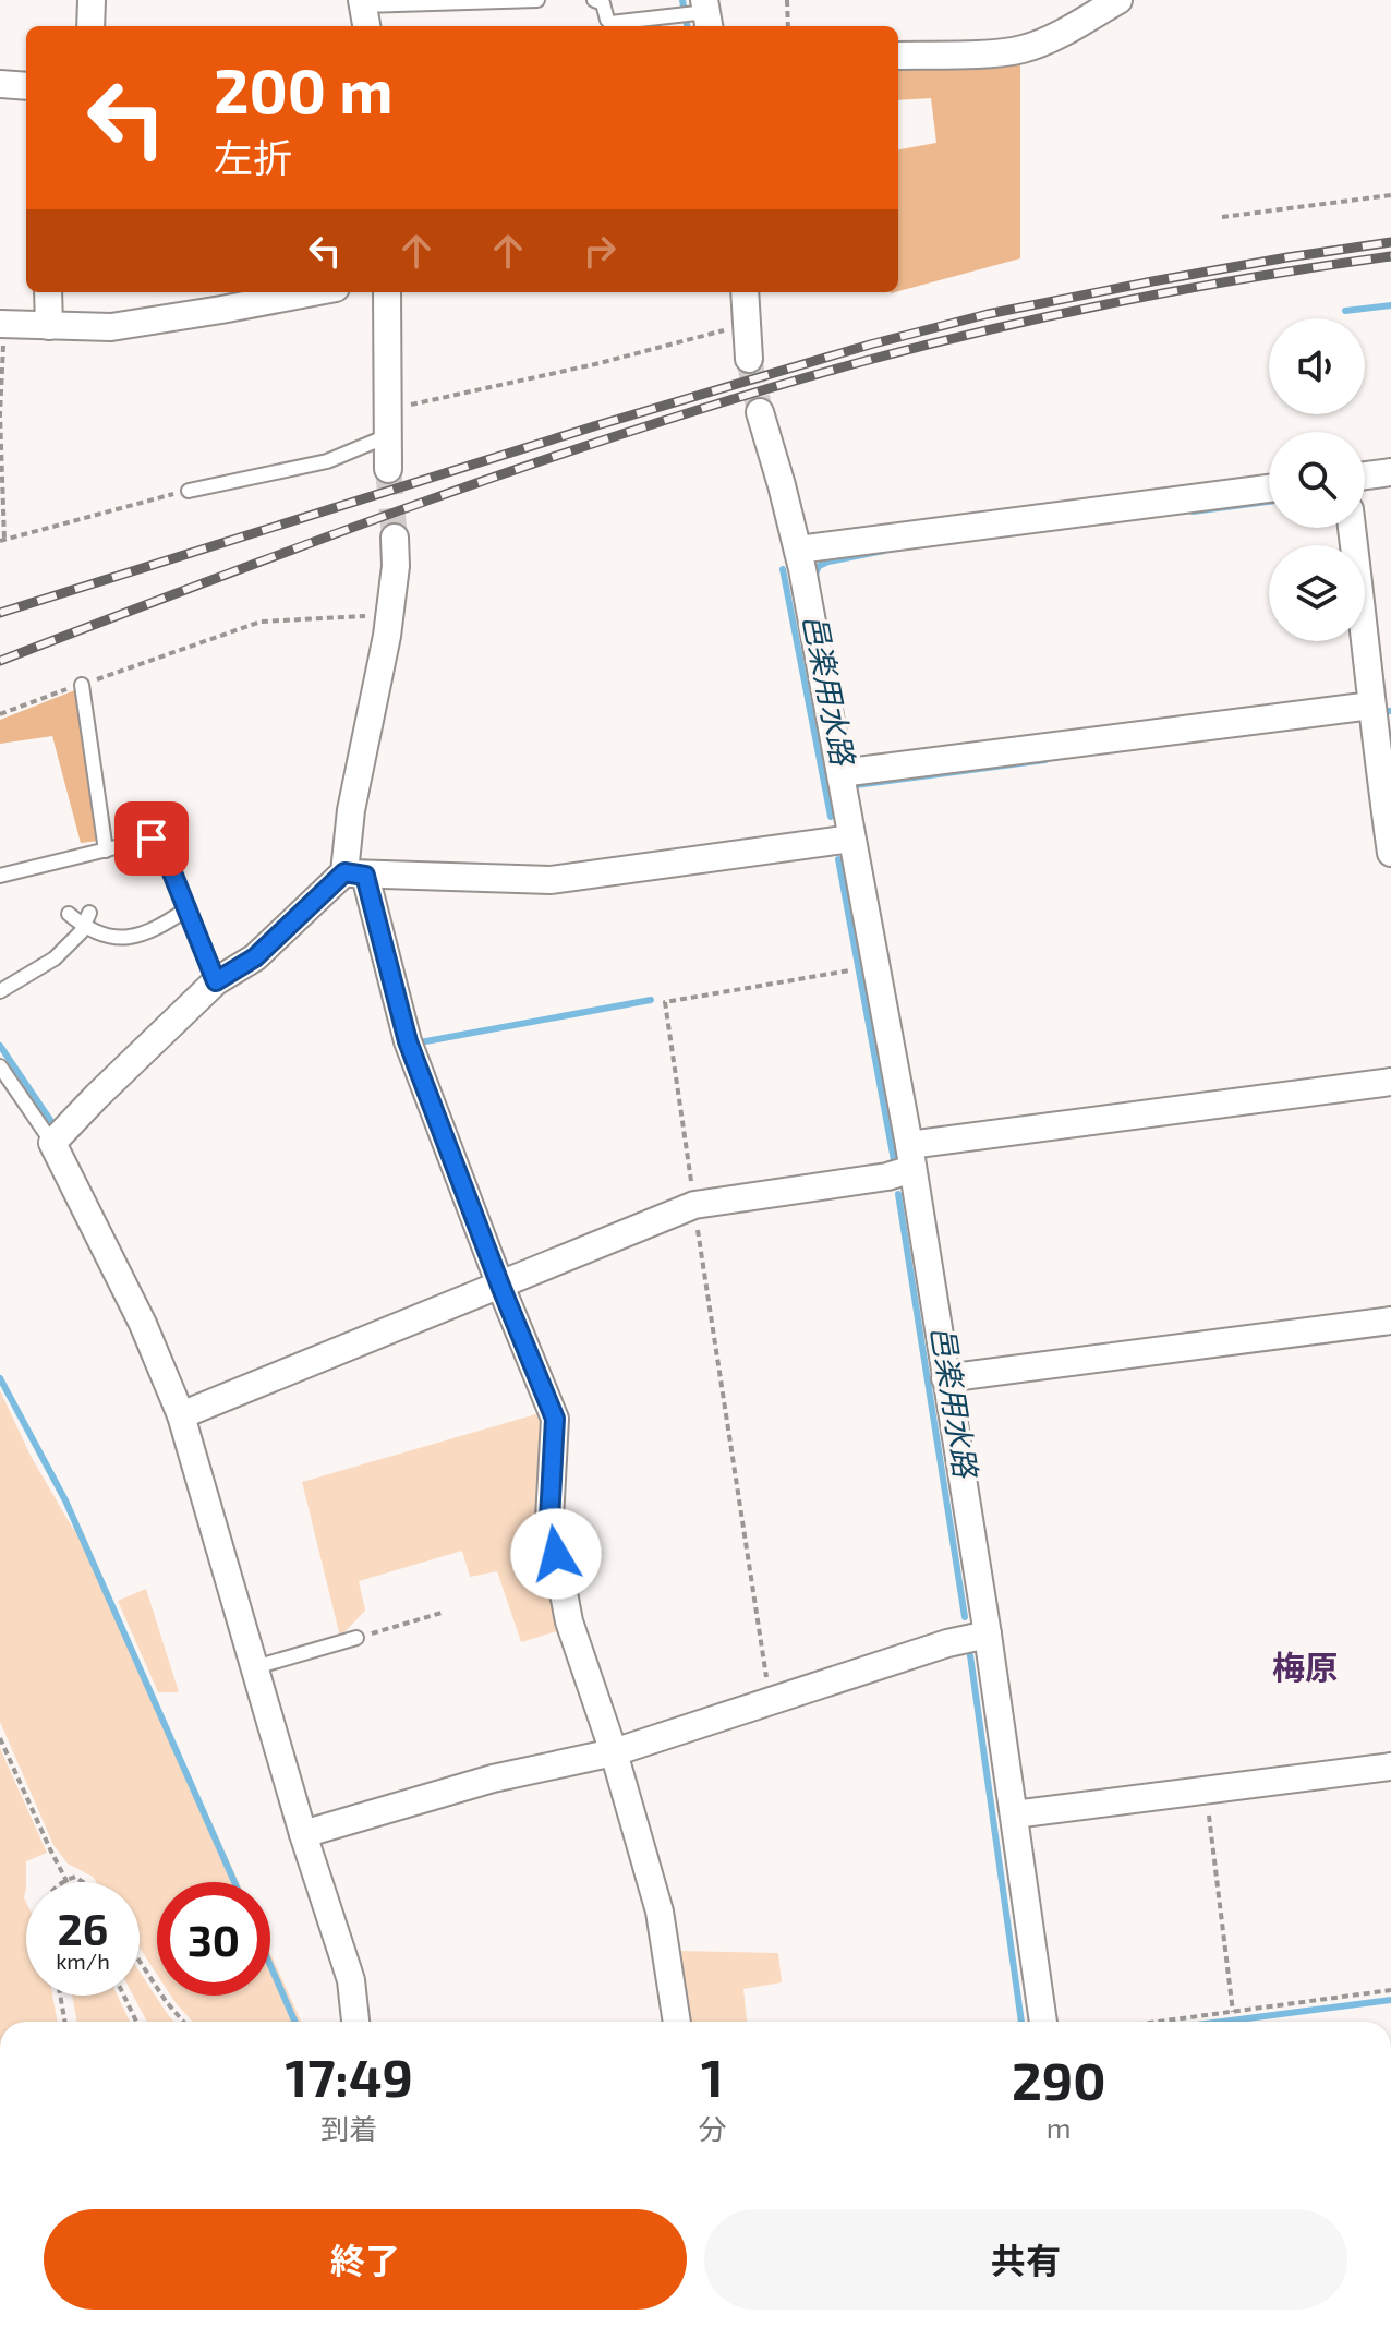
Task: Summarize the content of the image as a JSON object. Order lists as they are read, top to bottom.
{
  "districts": ["梅原"],
  "water": ["邑楽用水路"],
  "page": {
    "turn": ["200 m", "左折"],
    "speed": "26 km/h",
    "limit": "30",
    "eta": [
      "17:49",
      "到着",
      "1",
      "分",
      "290",
      "m"
    ],
    "buttons": ["終了", "共有"]
  }
}
